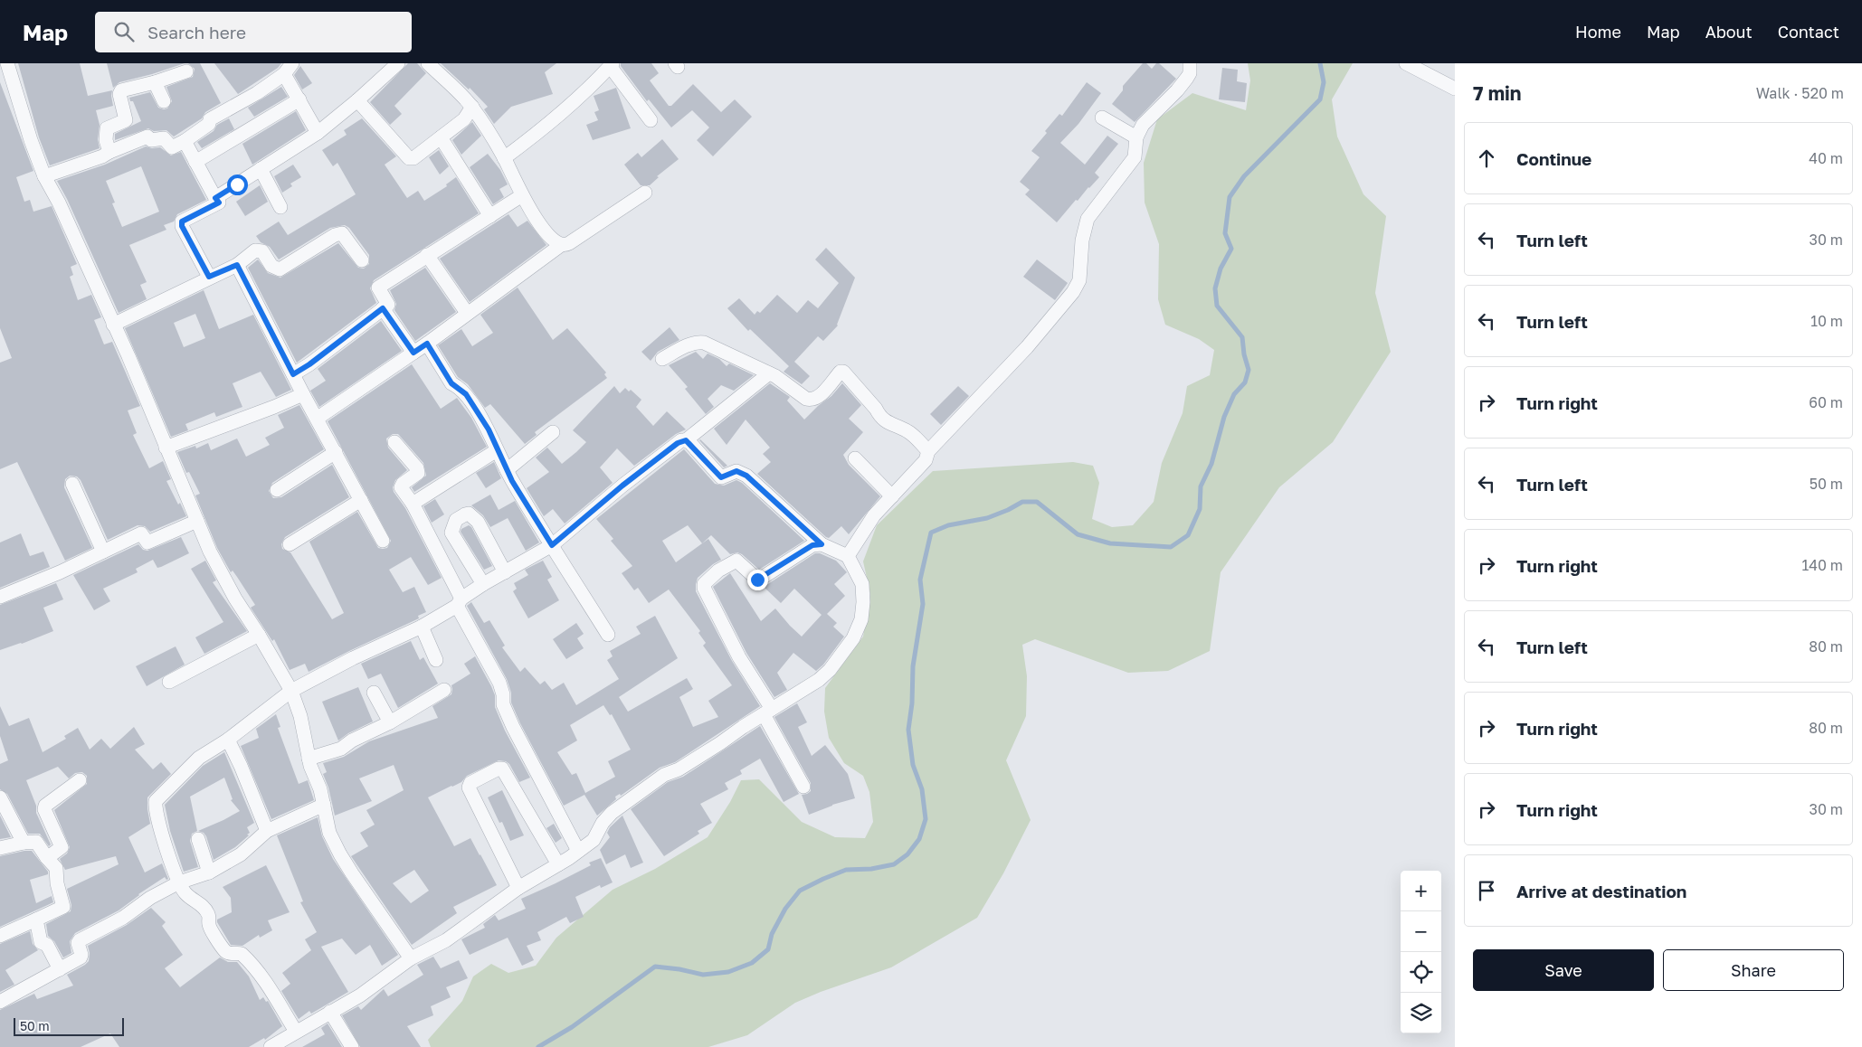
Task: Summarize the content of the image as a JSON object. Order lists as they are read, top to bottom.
{
  "scale_bar": "50 m",
  "page": {
    "header": "Map",
    "search": "Search here",
    "nav": [
      "Home",
      "Map",
      "About",
      "Contact"
    ],
    "heading": ["7 min", "Walk · 520 m"],
    "list": [
      ["Continue", "40 m"],
      ["Turn left", "30 m"],
      ["Turn left", "10 m"],
      ["Turn right", "60 m"],
      ["Turn left", "50 m"],
      ["Turn right", "140 m"],
      ["Turn left", "80 m"],
      ["Turn right", "80 m"],
      ["Turn right", "30 m"],
      "Arrive at destination"
    ],
    "map_buttons": ["+", "−"],
    "buttons": ["Save", "Share"],
    "scale": "50 m"
  }
}
